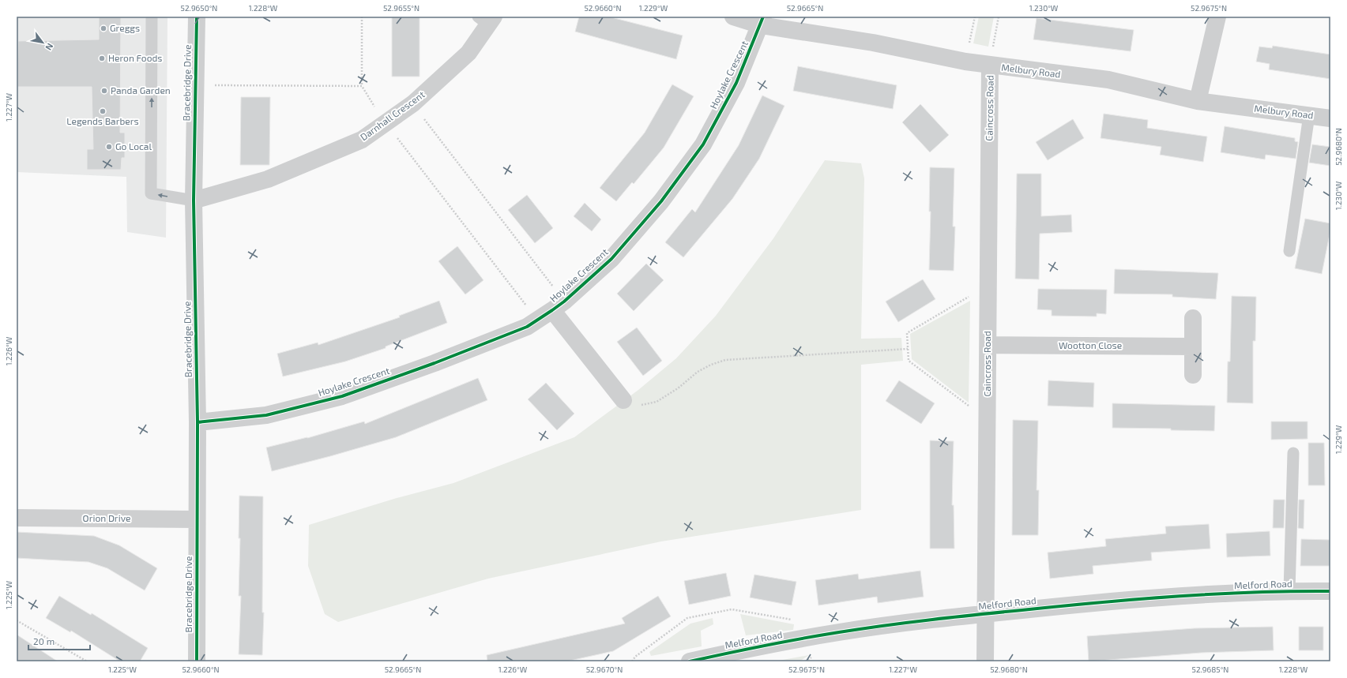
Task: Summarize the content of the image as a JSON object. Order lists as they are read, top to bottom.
{
  "streets": {
    "street": [
      "Melbury Road",
      "Hoylake Crescent",
      "Bracebridge Drive",
      "Caincross Road",
      "Darnhall Crescent",
      "Wootton Close",
      "Orion Drive",
      "Melford Road"
    ]
  },
  "crossings": [
    ["Melbury Road", "Hoylake Crescent"],
    ["Melbury Road", "Caincross Road"],
    ["Hoylake Crescent", "Bracebridge Drive"],
    ["Bracebridge Drive", "Darnhall Crescent"],
    ["Bracebridge Drive", "Orion Drive"],
    ["Caincross Road", "Wootton Close"],
    ["Caincross Road", "Melford Road"]
  ],
  "places": [
    "Greggs",
    "Heron Foods",
    "Panda Garden",
    "Legends Barbers",
    "Go Local"
  ],
  "scale_bar": "20 m",
  "north": "bottom right",
  "coordinates": [
    "52.9650°N",
    "1.228°W",
    "52.9655°N",
    "52.9660°N",
    "1.229°W",
    "52.9665°N",
    "1.230°W",
    "52.9675°N",
    "1.227°W",
    "52.9680°N",
    "1.226°W",
    "1.225°W",
    "52.9670°N",
    "52.9685°N"
  ]
}
